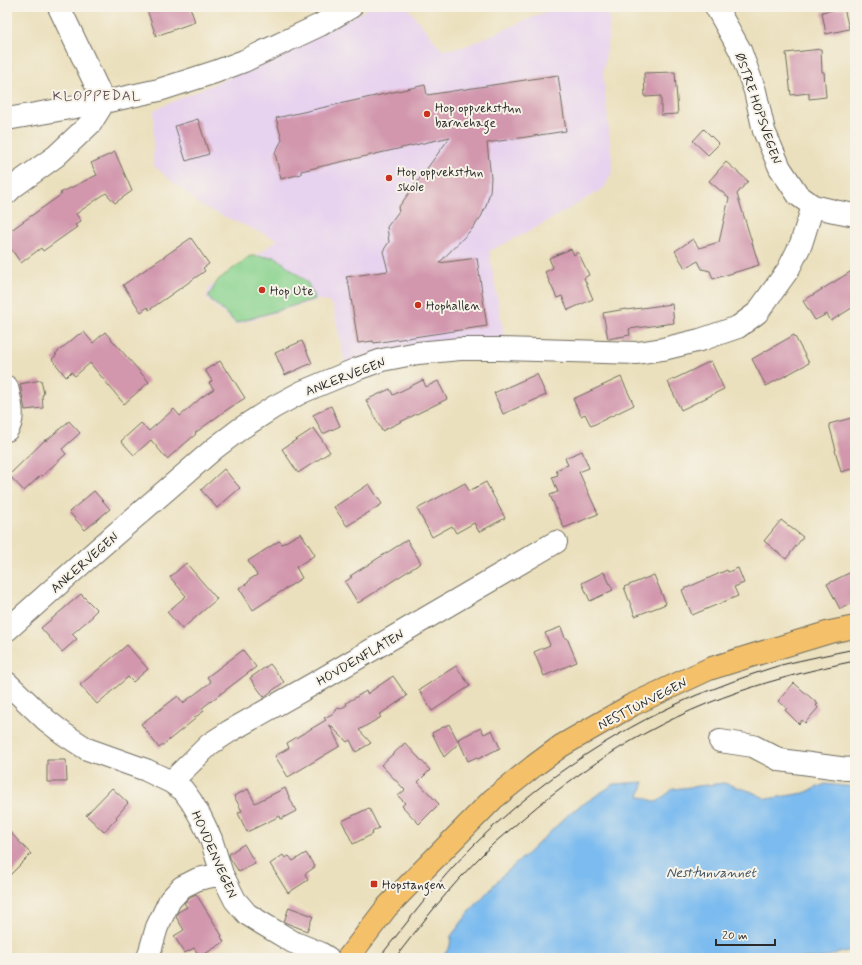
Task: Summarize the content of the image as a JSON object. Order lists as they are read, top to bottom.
{
  "streets": {
    "main road": ["NESTTUNVEGEN"],
    "street": [
      "ØSTRE HOPSVEGEN",
      "ANKERVEGEN",
      "HOVDENFLATEN",
      "HOVDENVEGEN"
    ]
  },
  "crossings": [
    ["ØSTRE HOPSVEGEN", "ANKERVEGEN"],
    ["HOVDENFLATEN", "HOVDENVEGEN"]
  ],
  "districts": ["KLOPPEDAL"],
  "water": ["Nesttunvannet"],
  "places": {
    "other": [
      "Hop oppveksttun barnehage",
      "Hop oppveksttun skole",
      "Hop Ute",
      "Hophallen"
    ],
    "transit": ["Hopstangen"]
  },
  "scale_bar": "20 m"
}
